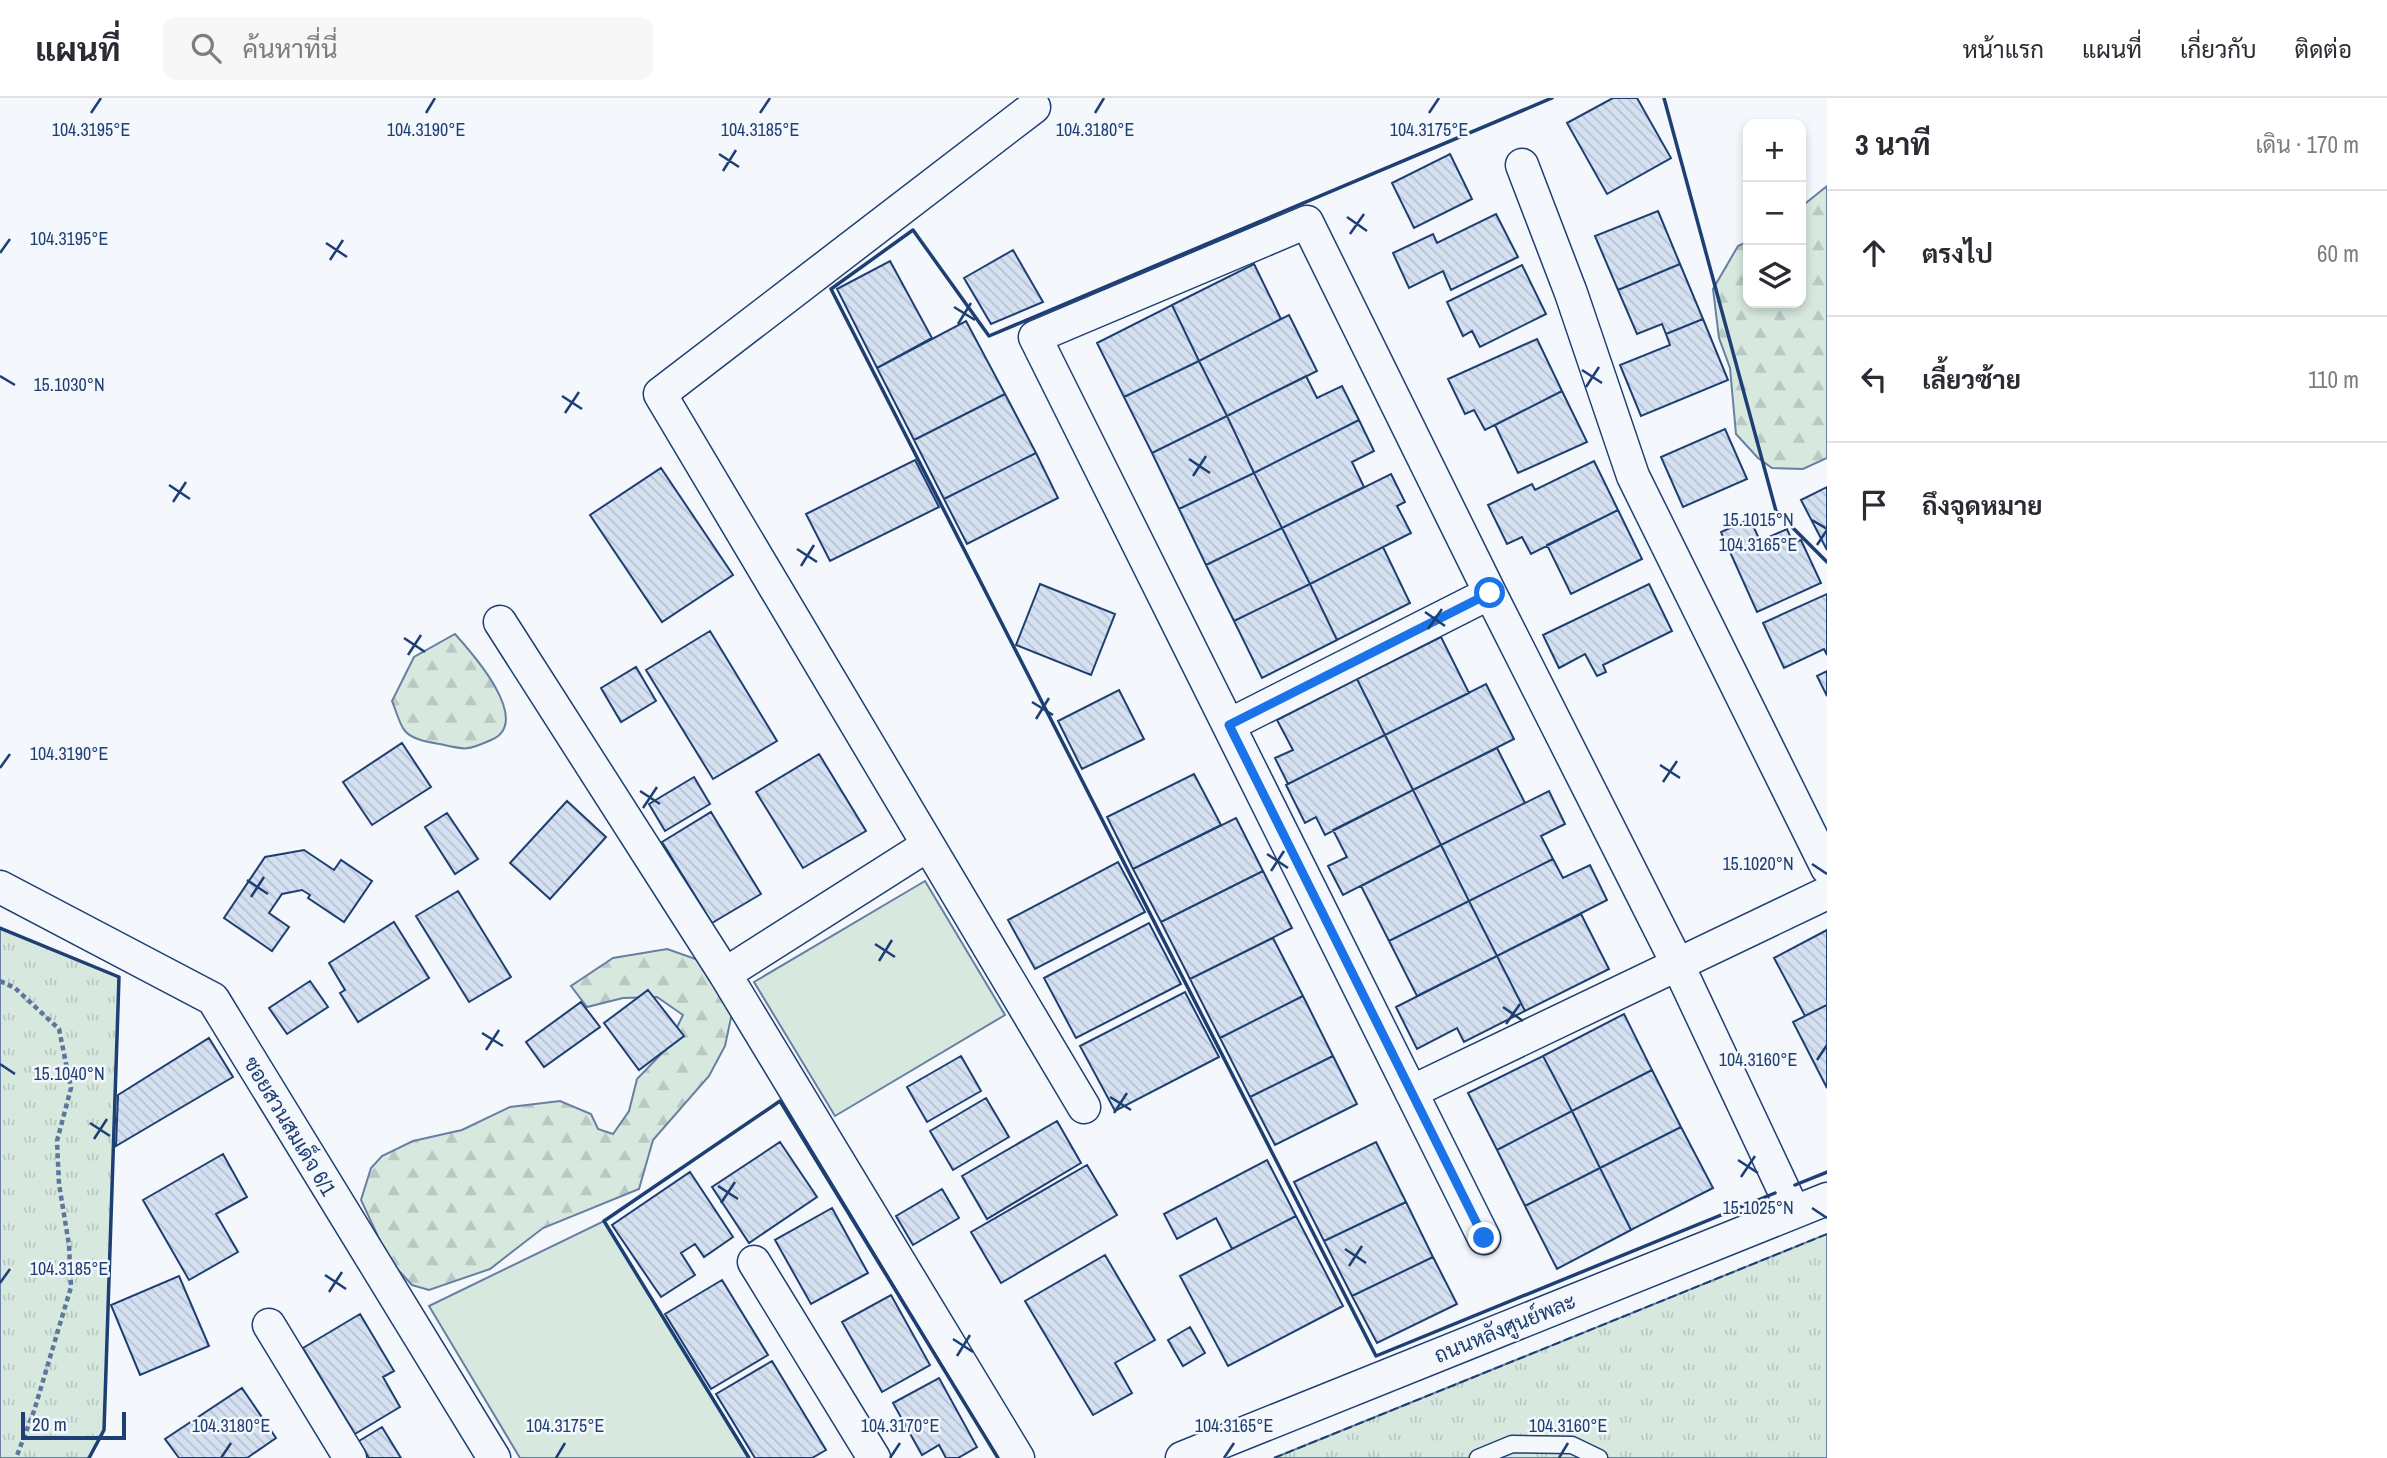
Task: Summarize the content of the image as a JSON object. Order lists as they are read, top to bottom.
{
  "streets": {
    "street": ["ซอยสวนสมเด็จ 6/1", "ถนนหลังศูนย์พละ"]
  },
  "scale_bar": "20 m",
  "page": {
    "header": "แผนที่",
    "search": "ค้นหาที่นี่",
    "nav": [
      "หน้าแรก",
      "แผนที่",
      "เกี่ยวกับ",
      "ติดต่อ"
    ],
    "heading": ["3 นาที", "เดิน · 170 m"],
    "map_buttons": ["+", "−"],
    "list": [
      ["ตรงไป", "60 m"],
      ["เลี้ยวซ้าย", "110 m"],
      "ถึงจุดหมาย"
    ],
    "scale": "20 m"
  },
  "coordinates": [
    "104.3185°E",
    "104.3175°E",
    "104.3195°E",
    "104.3190°E",
    "104.3180°E",
    "15.1030°N",
    "15.1015°N",
    "104.3165°E",
    "15.1020°N",
    "104.3160°E",
    "15.1040°N",
    "15.1025°N",
    "104.3170°E"
  ]
}
